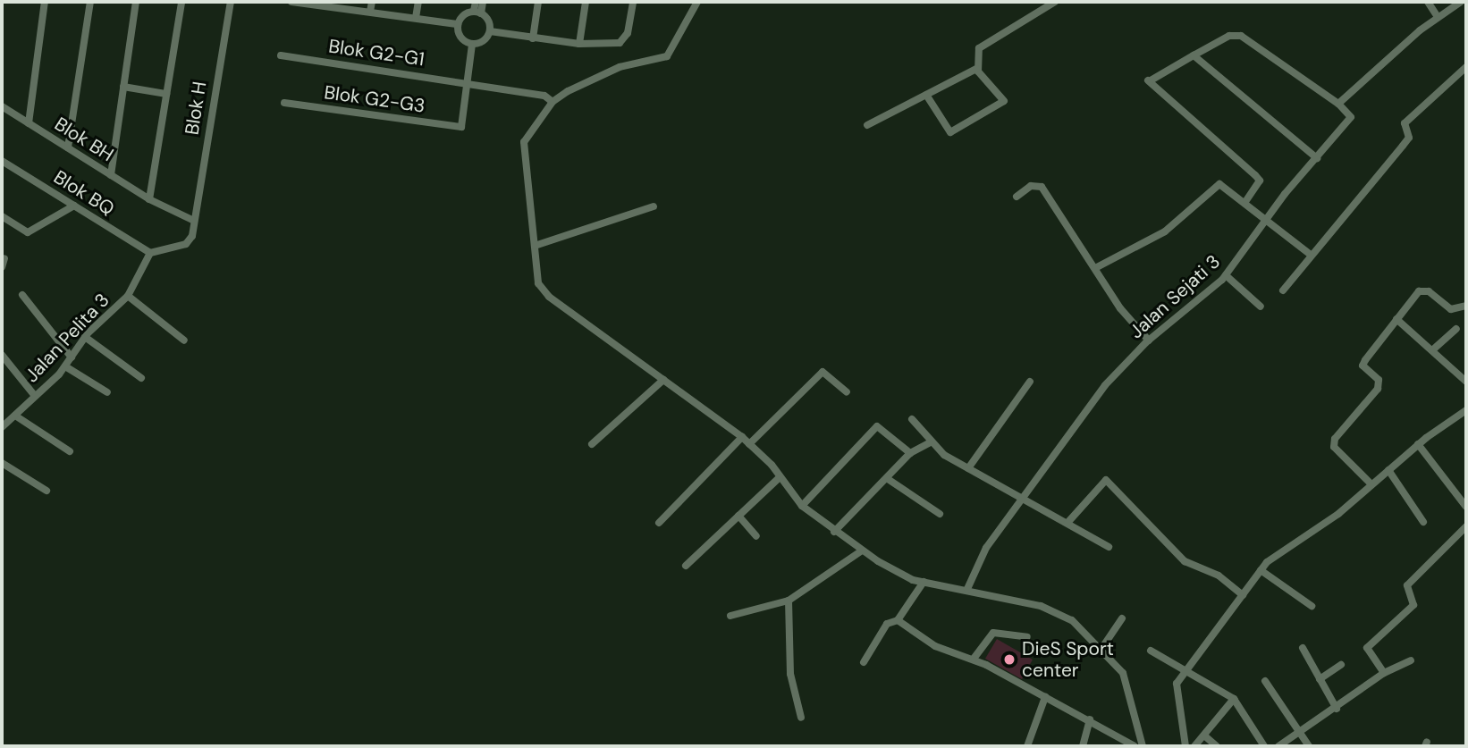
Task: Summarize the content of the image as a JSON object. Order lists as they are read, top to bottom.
{
  "streets": {
    "street": [
      "Blok G2-G1",
      "Blok G2-G3",
      "Blok H",
      "Blok BH",
      "Blok BQ",
      "Jalan Sejati 3",
      "Jalan Pelita 3"
    ]
  },
  "crossings": [
    ["Blok G2-G1", "Blok G2-G3"],
    ["Blok H", "Blok BH"],
    ["Blok BQ", "Jalan Pelita 3"]
  ],
  "places": ["DieS Sport center"]
}
